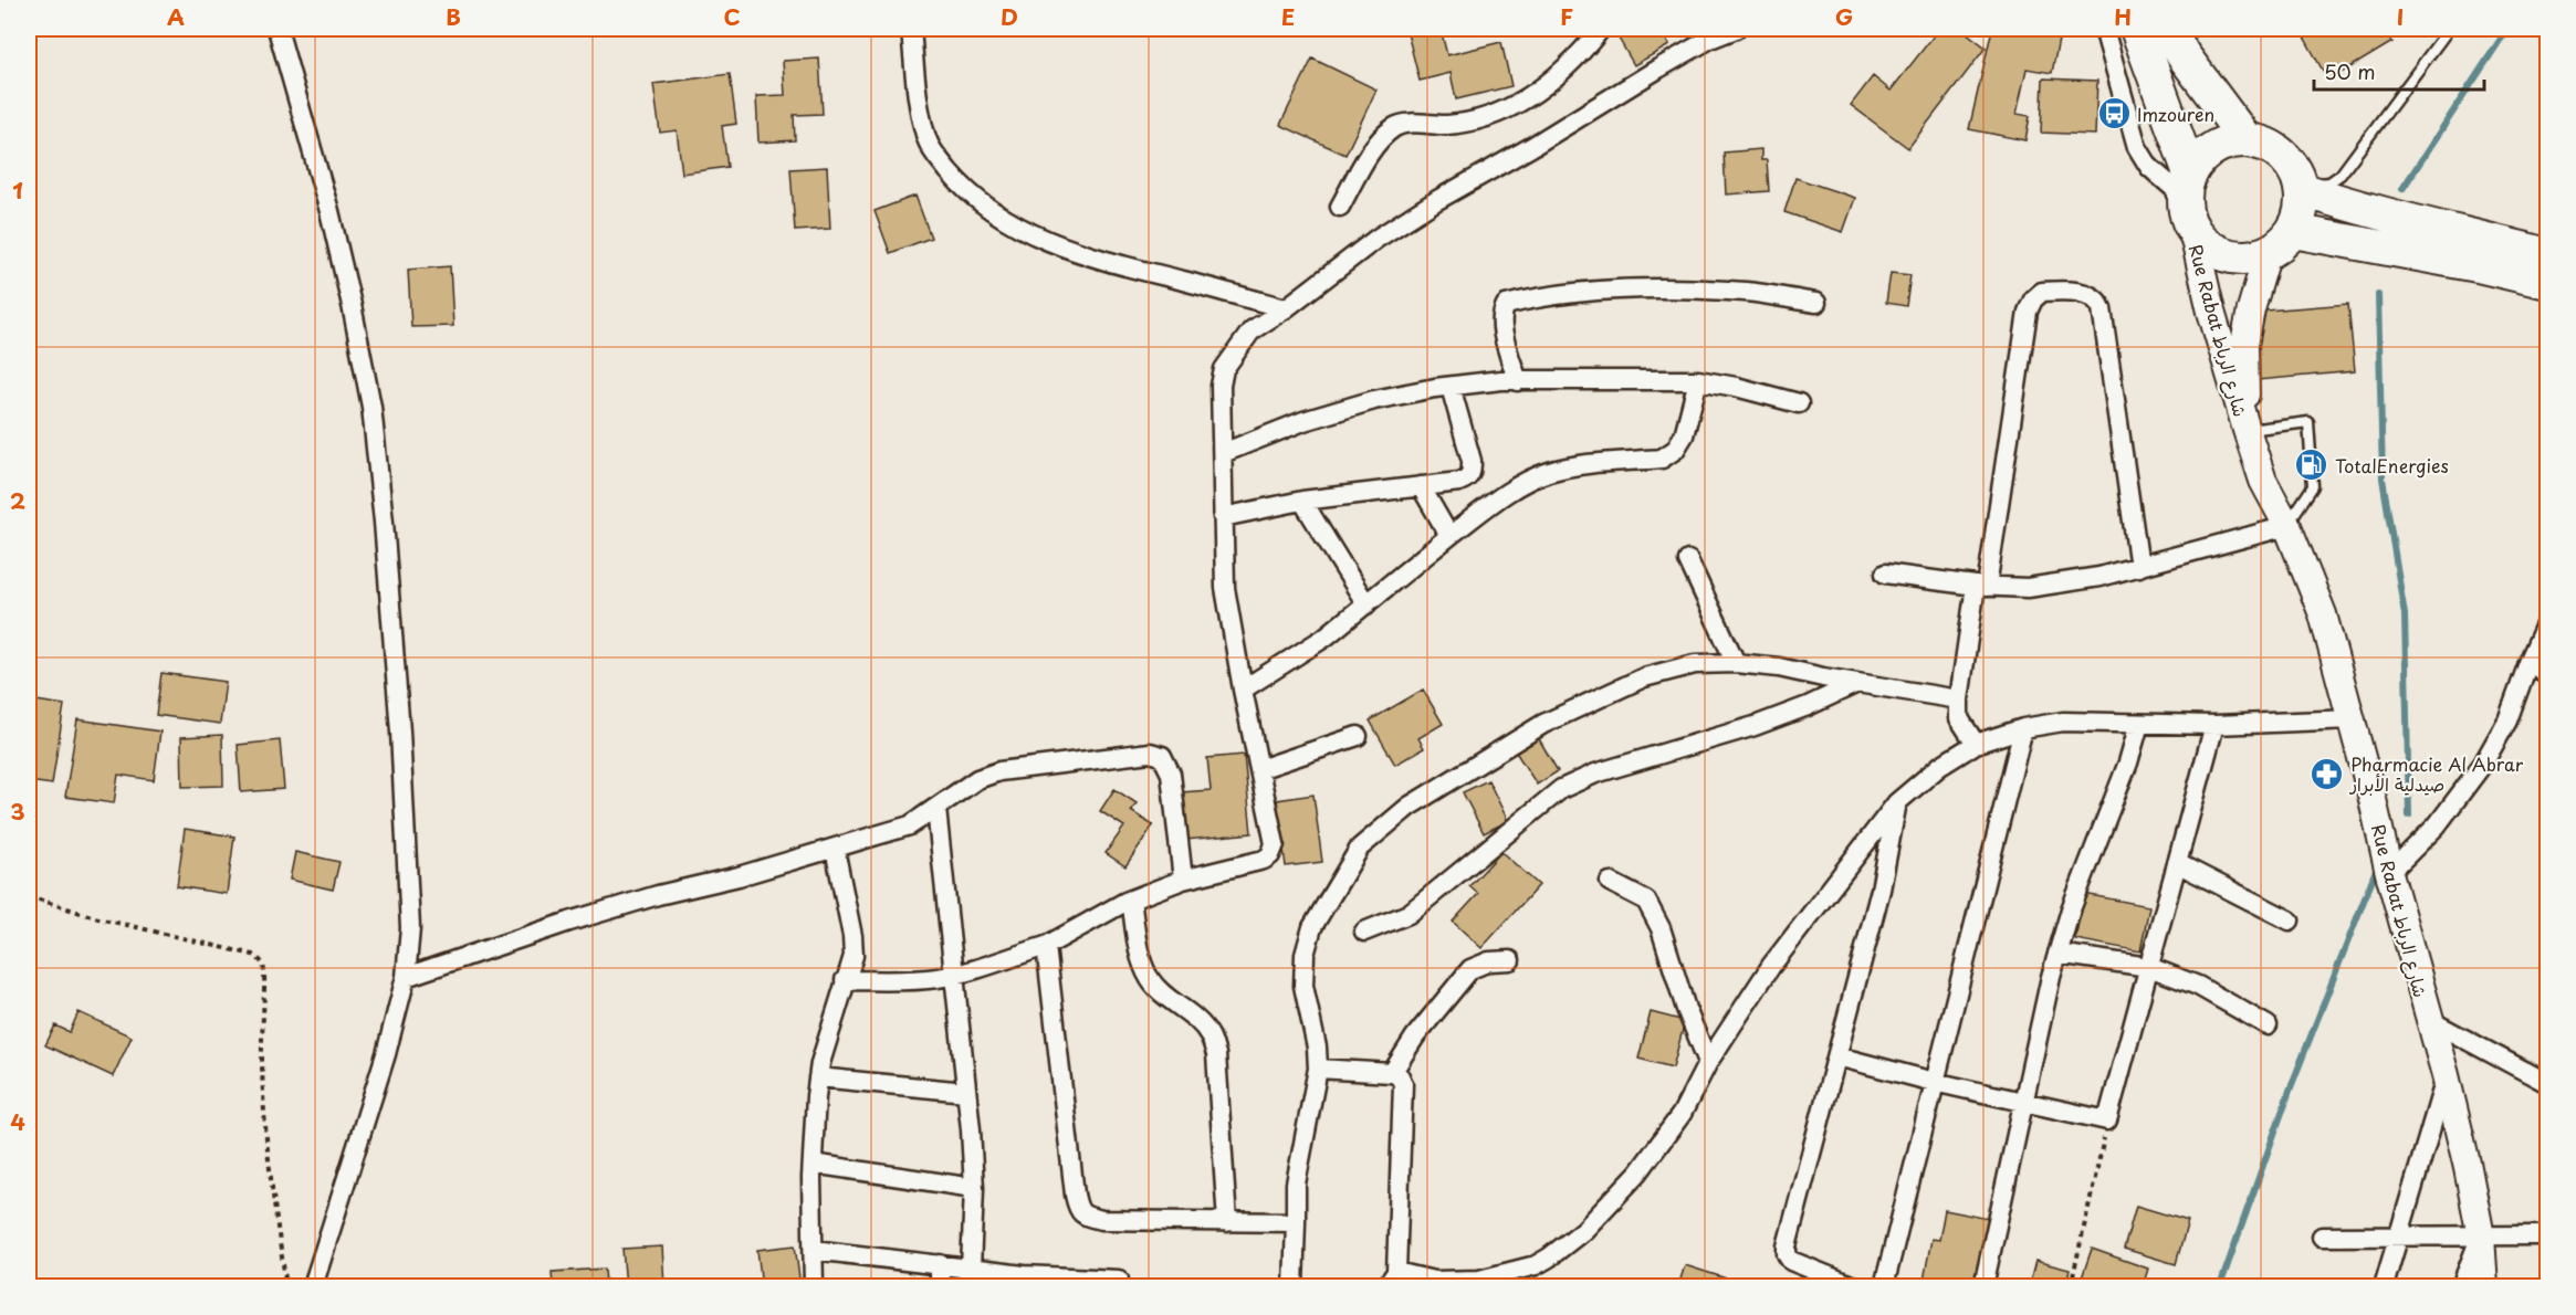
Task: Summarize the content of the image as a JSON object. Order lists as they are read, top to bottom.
{
  "streets": {
    "street": ["Rue Rabat شارع الرباط"]
  },
  "places": {
    "bus stop": ["Imzouren"],
    "fuel station": ["TotalEnergies"],
    "pharmacy": ["Pharmacie Al Abrar صيدلية الأبرار"]
  },
  "scale_bar": "50 m",
  "grid": {
    "columns": [
      "A",
      "B",
      "C",
      "D",
      "E",
      "F",
      "G",
      "H",
      "I"
    ],
    "rows": [
      "1",
      "2",
      "3",
      "4"
    ]
  }
}
